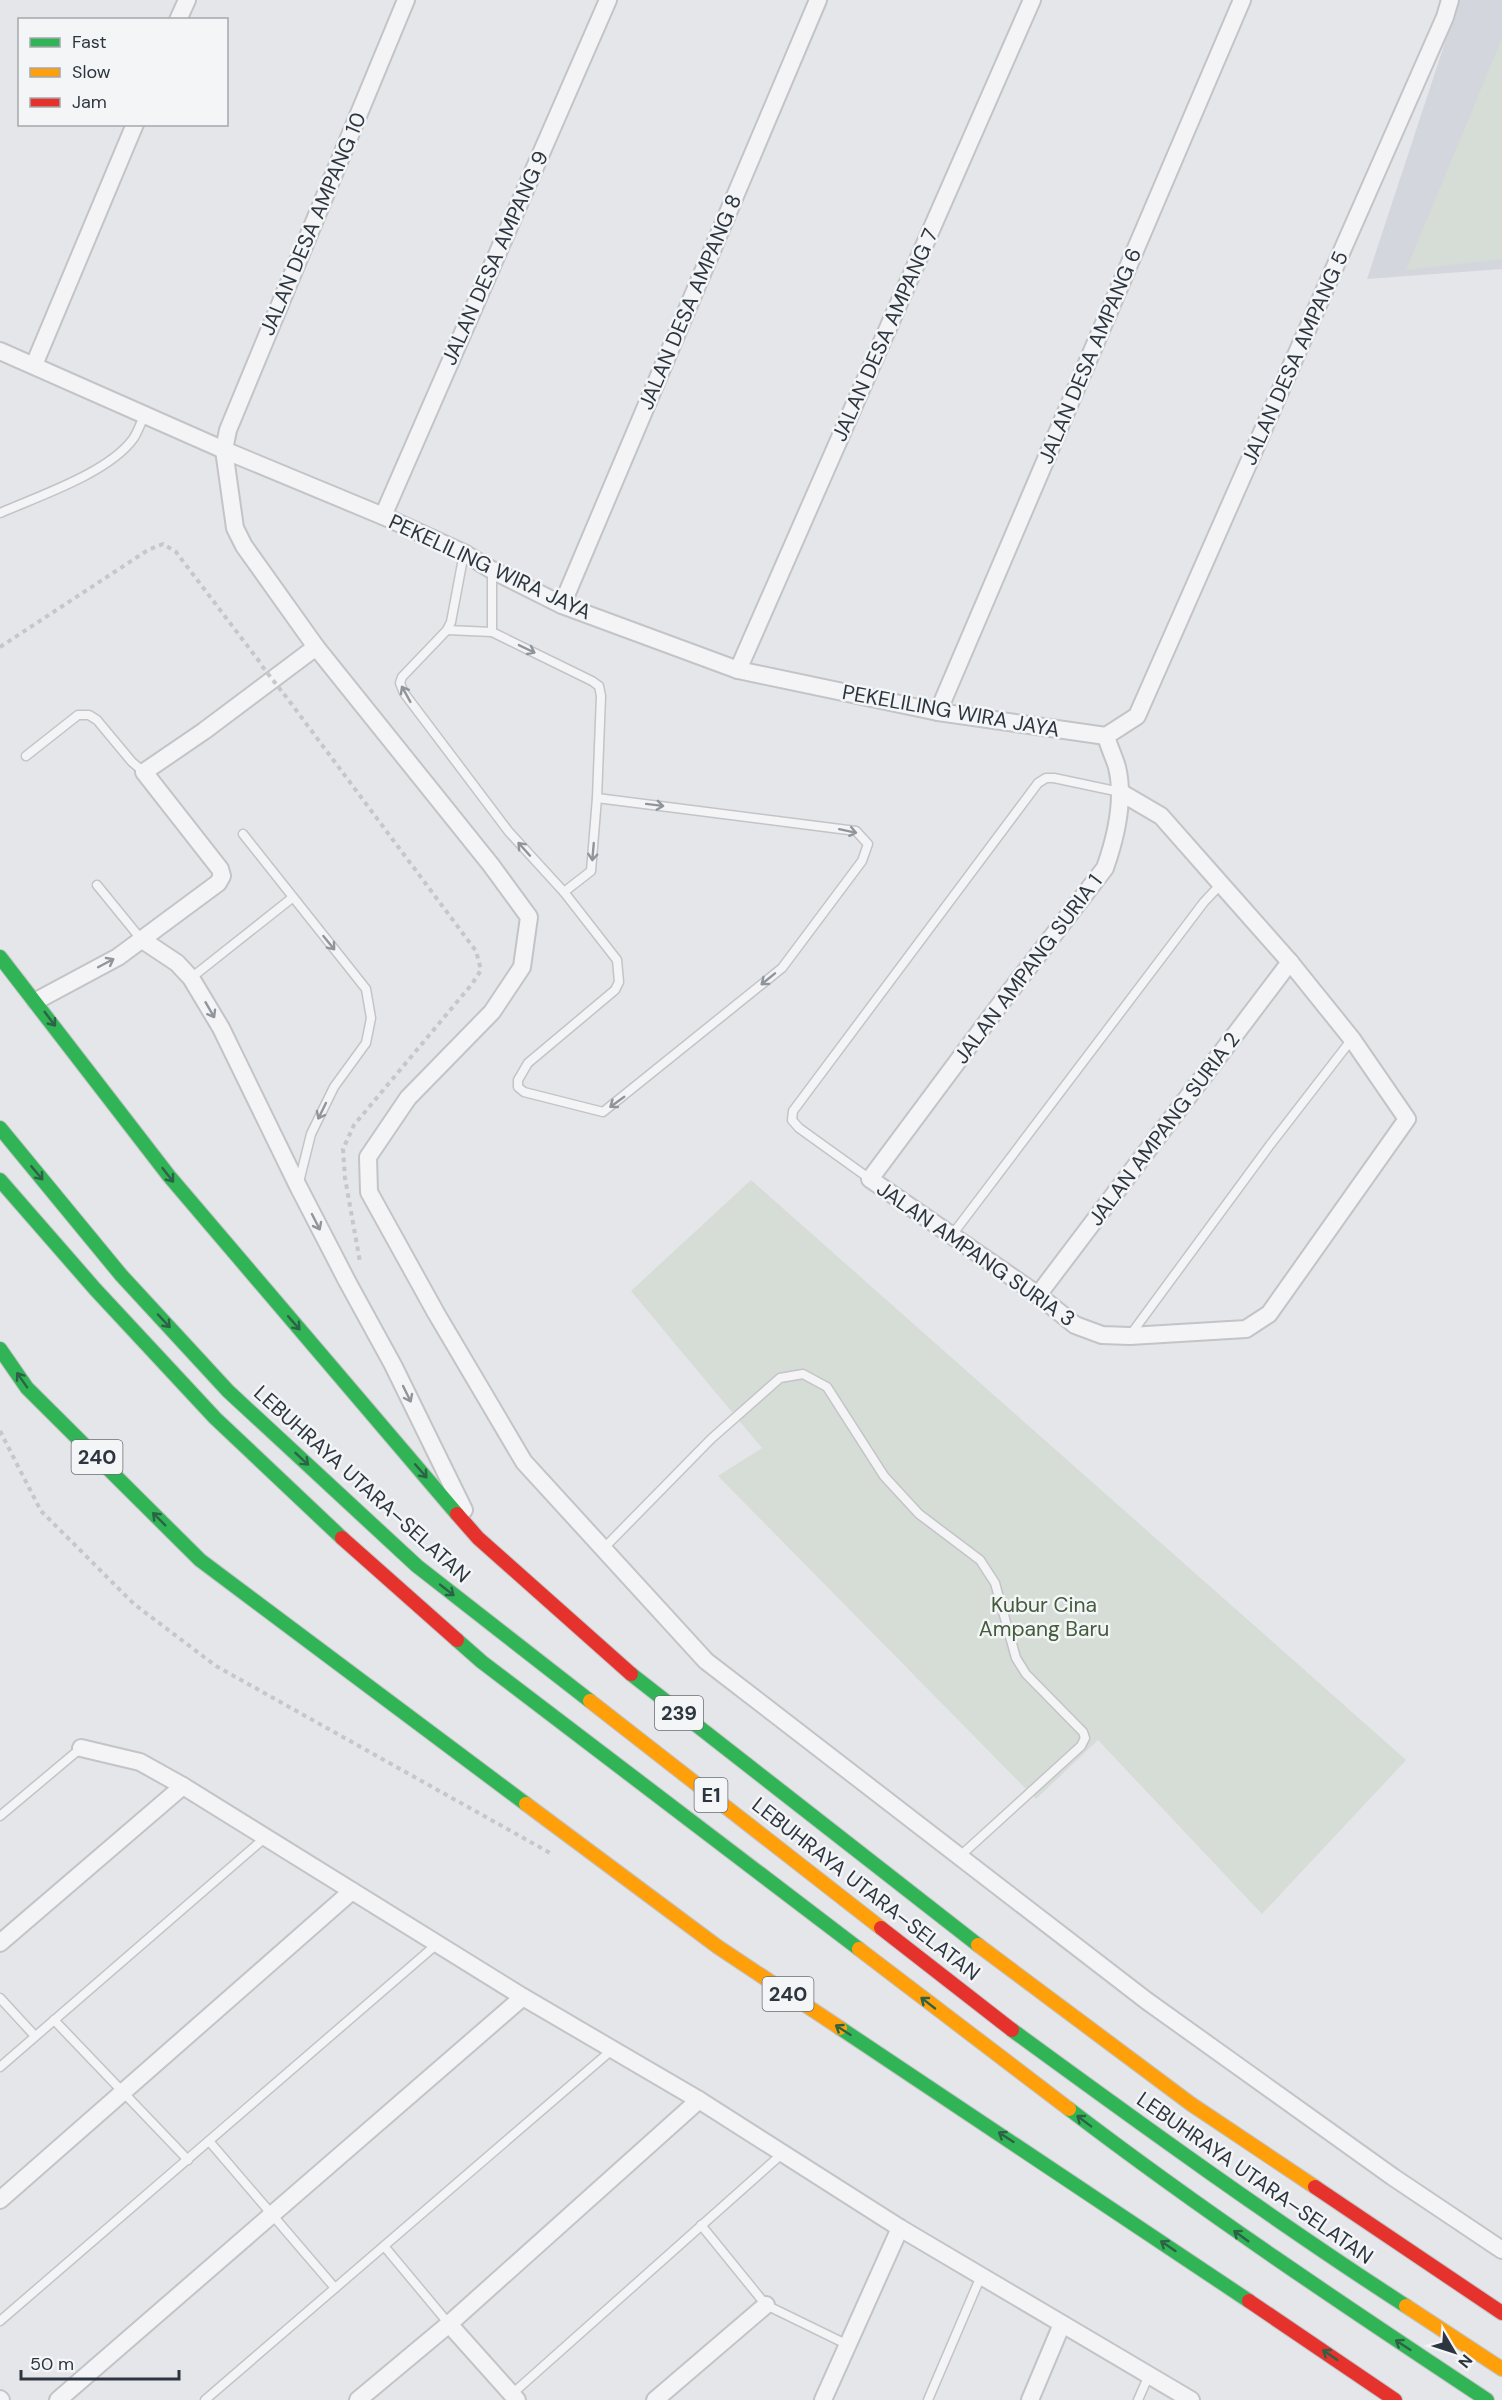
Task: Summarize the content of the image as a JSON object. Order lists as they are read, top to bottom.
{
  "streets": {
    "main road": [
      "240",
      "LEBUHRAYA UTARA–SELATAN",
      "239",
      "E1"
    ],
    "street": [
      "JALAN DESA AMPANG 10",
      "JALAN DESA AMPANG 9",
      "JALAN DESA AMPANG 8",
      "JALAN DESA AMPANG 7",
      "JALAN DESA AMPANG 6",
      "JALAN DESA AMPANG 5",
      "PEKELILING WIRA JAYA",
      "JALAN AMPANG SURIA 1",
      "JALAN AMPANG SURIA 2",
      "JALAN AMPANG SURIA 3"
    ]
  },
  "crossings": [
    ["JALAN DESA AMPANG 10", "PEKELILING WIRA JAYA"],
    ["JALAN DESA AMPANG 9", "PEKELILING WIRA JAYA"],
    ["JALAN DESA AMPANG 8", "PEKELILING WIRA JAYA"],
    ["JALAN DESA AMPANG 7", "PEKELILING WIRA JAYA"],
    ["JALAN DESA AMPANG 6", "PEKELILING WIRA JAYA"],
    ["JALAN DESA AMPANG 5", "PEKELILING WIRA JAYA"],
    ["JALAN DESA AMPANG 5", "JALAN AMPANG SURIA 1"],
    ["PEKELILING WIRA JAYA", "JALAN AMPANG SURIA 1"],
    ["JALAN AMPANG SURIA 1", "JALAN AMPANG SURIA 3"],
    ["JALAN AMPANG SURIA 2", "JALAN AMPANG SURIA 3"]
  ],
  "parks": ["Kubur Cina Ampang Baru"],
  "legend": ["Fast", "Slow", "Jam"],
  "scale_bar": "50 m",
  "north": "bottom right"
}
